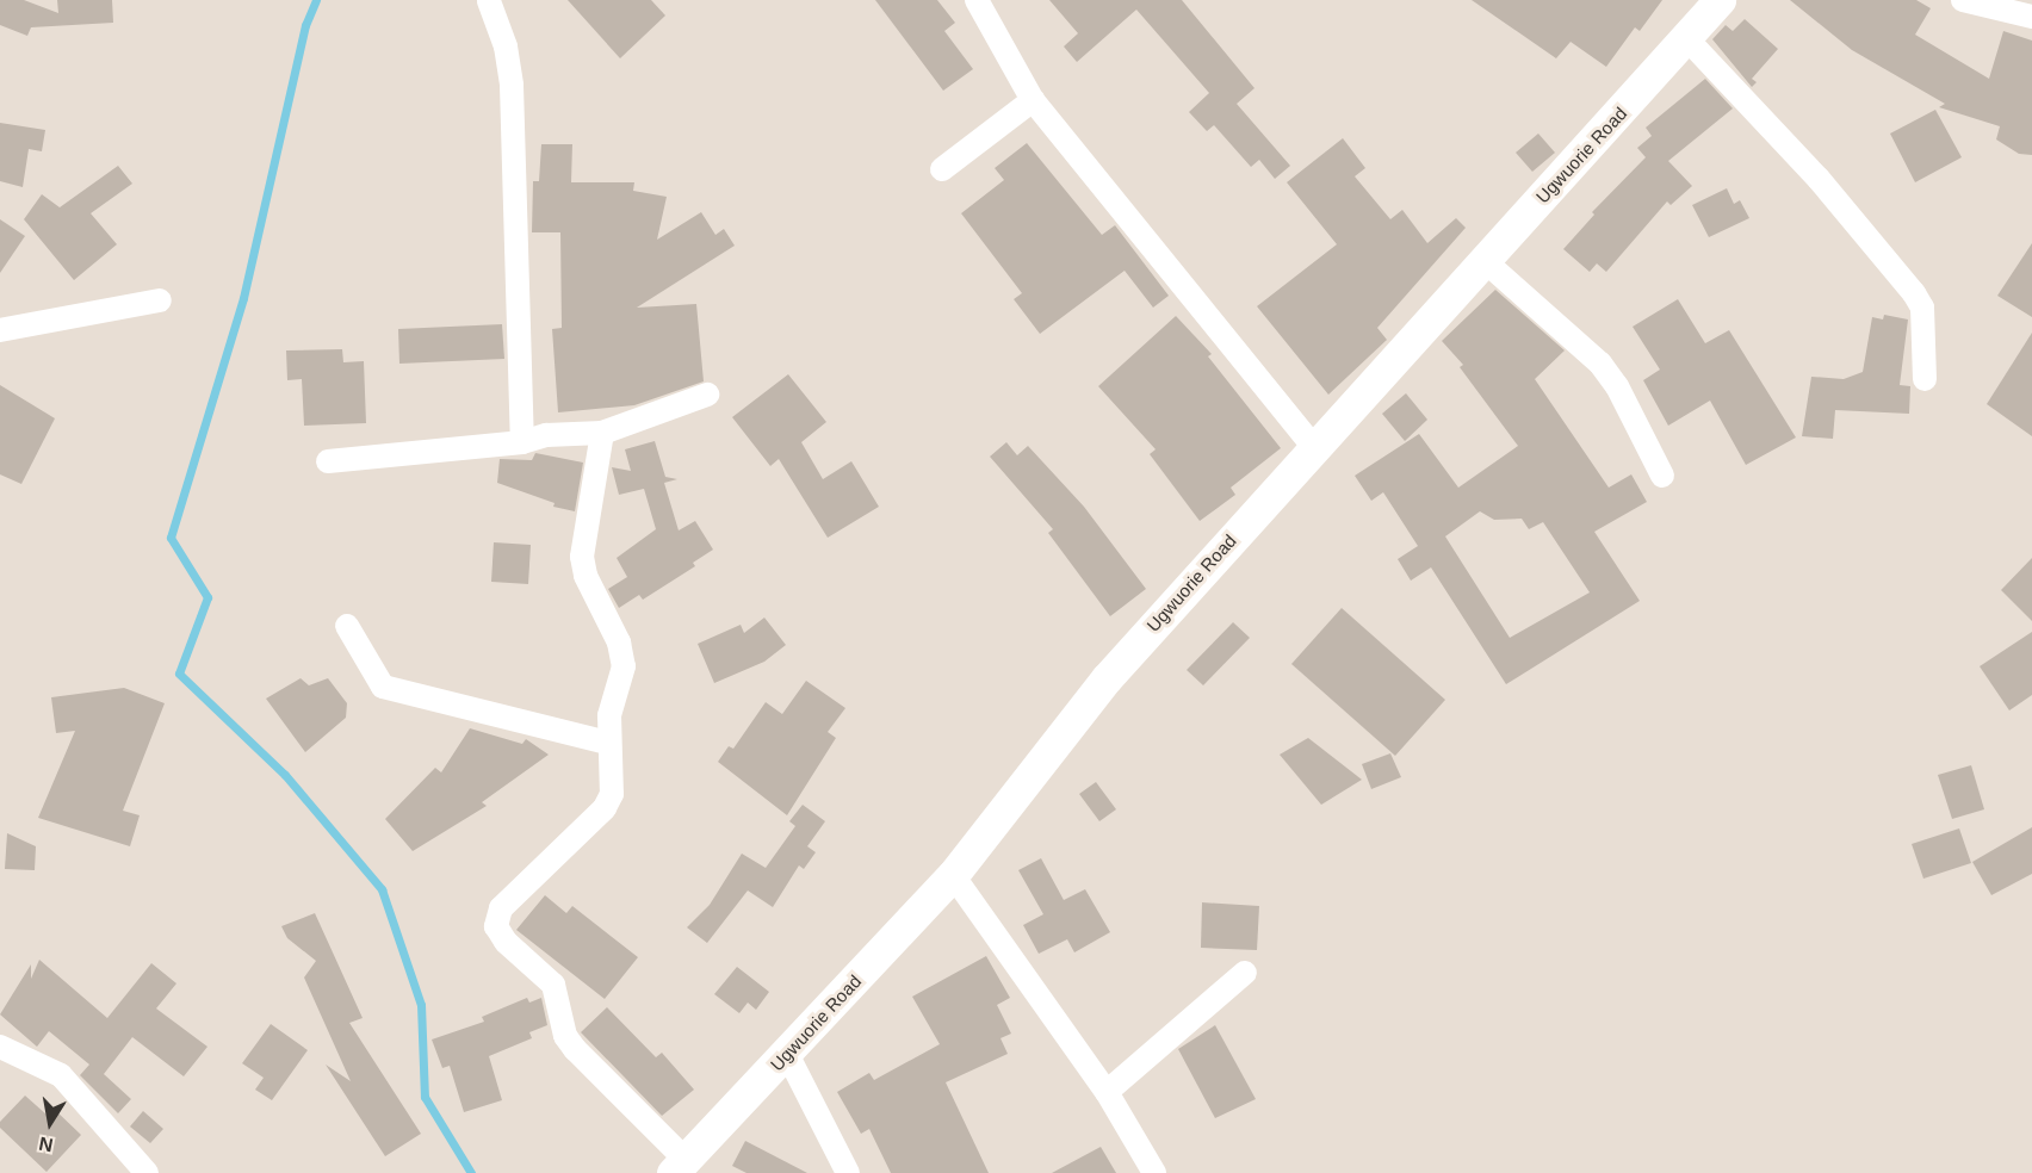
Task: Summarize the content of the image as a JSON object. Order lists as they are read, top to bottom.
{
  "streets": {
    "street": ["Ugwuorie Road"]
  },
  "north": "bottom"
}
